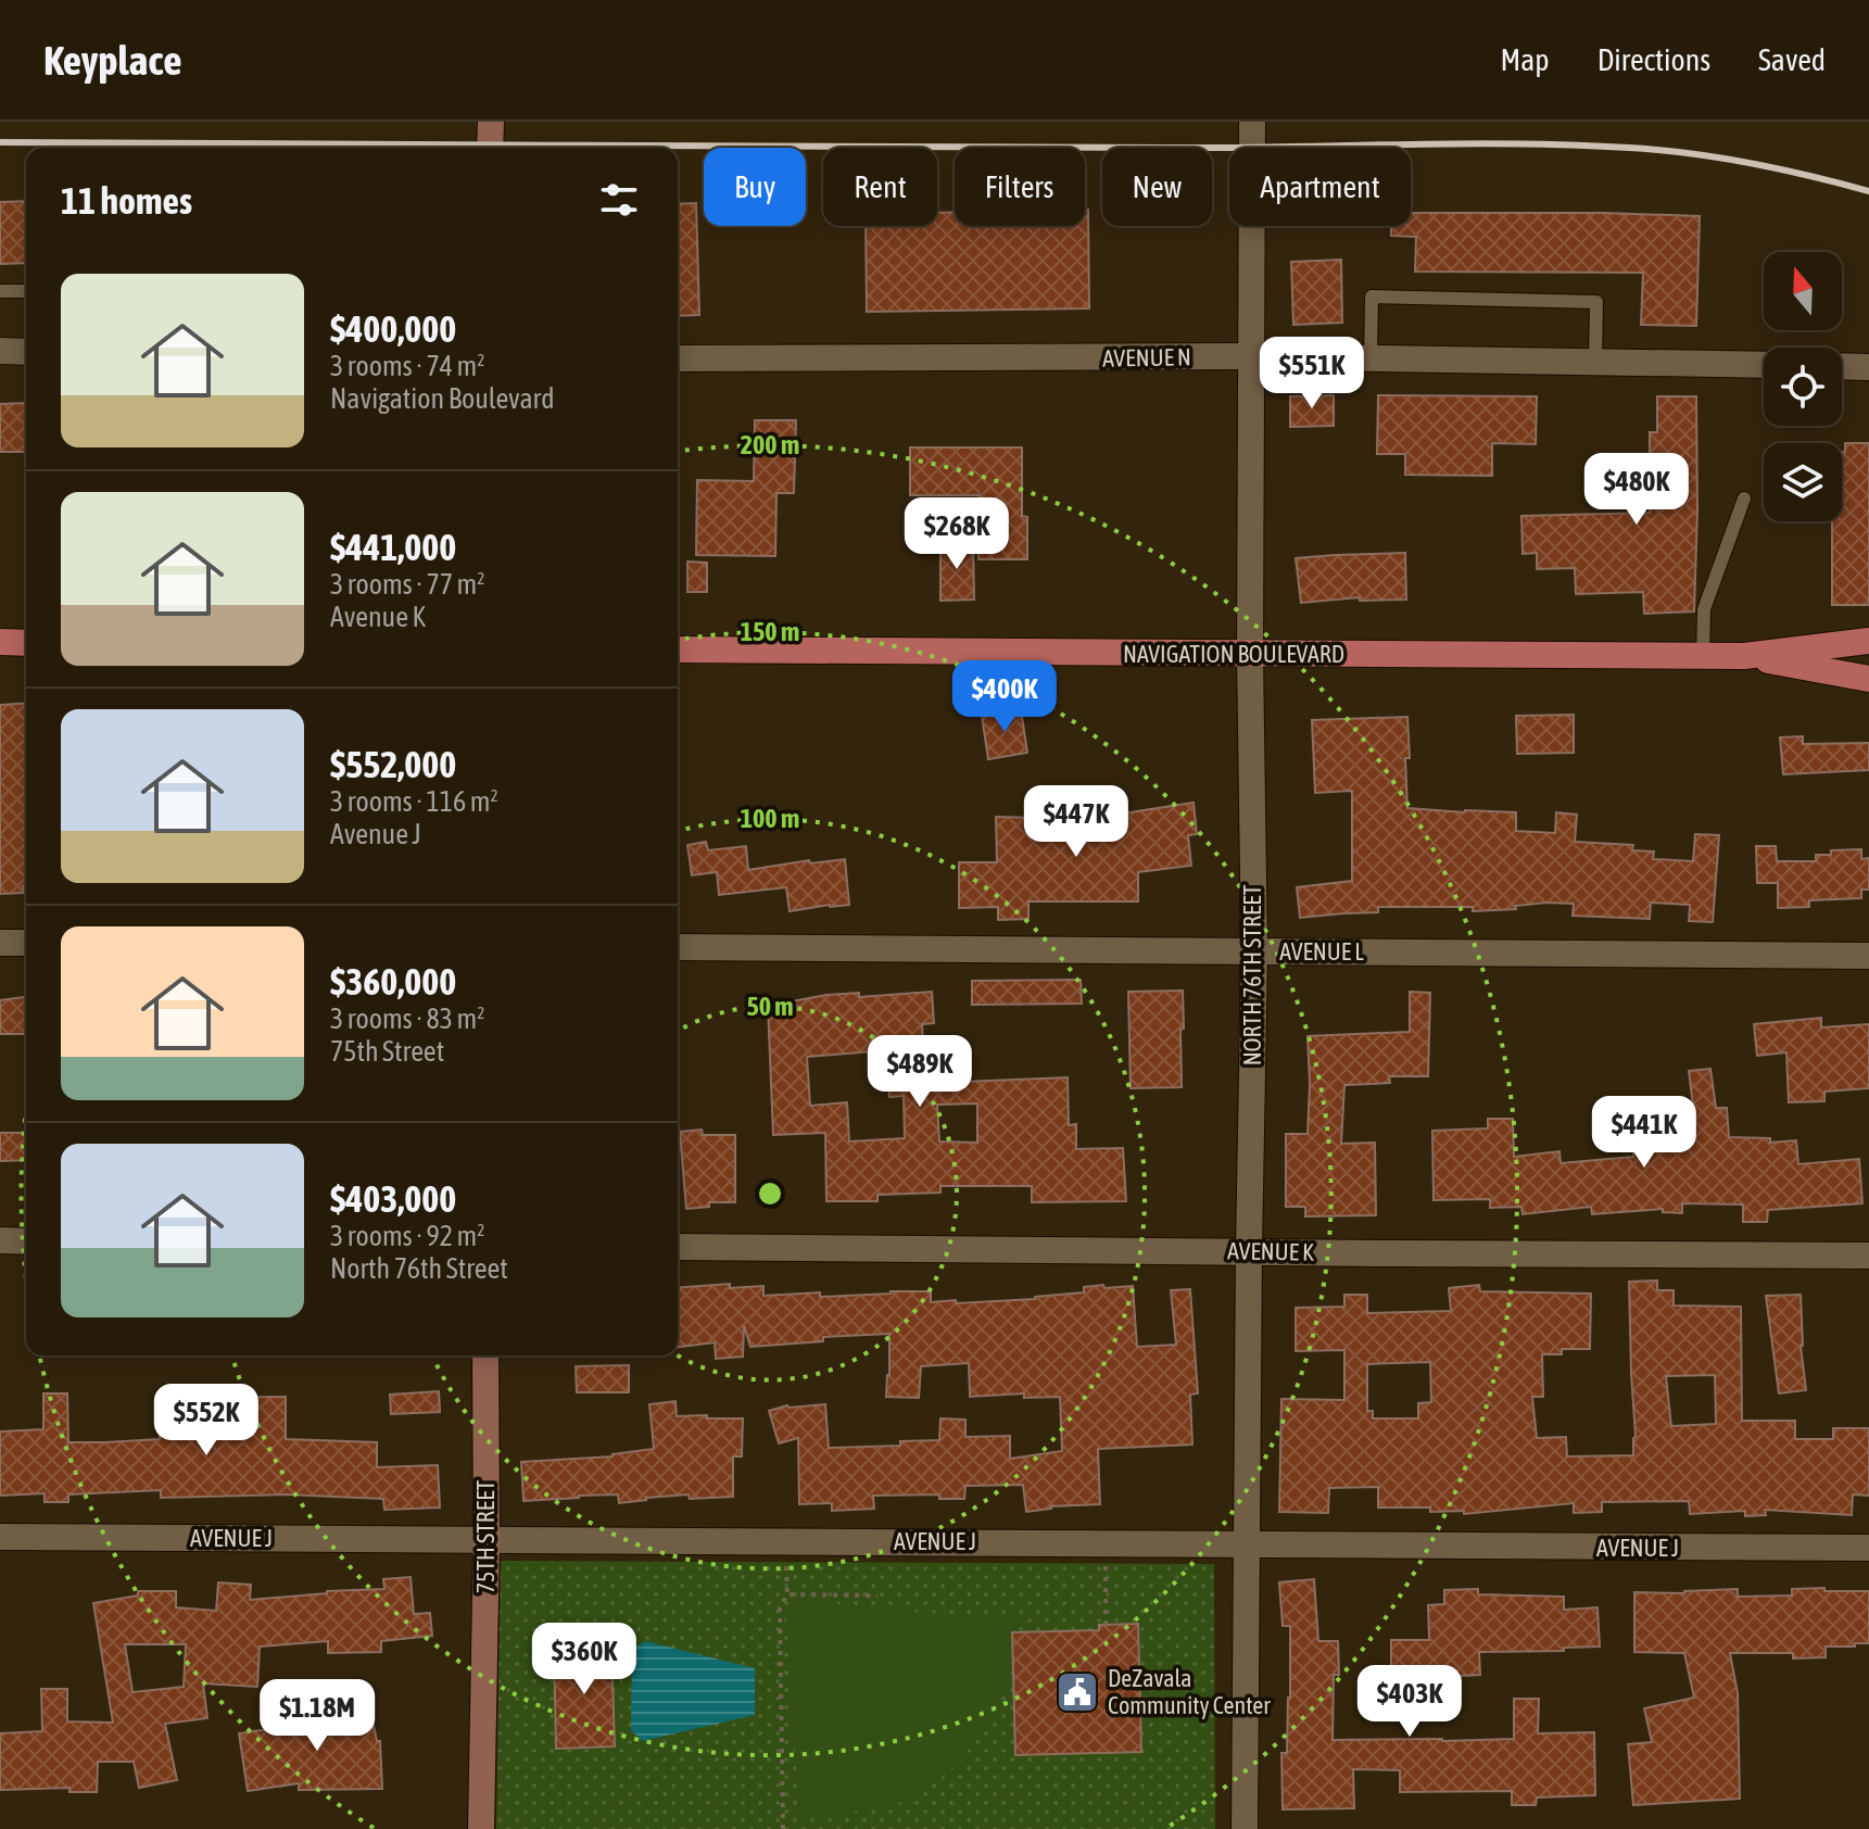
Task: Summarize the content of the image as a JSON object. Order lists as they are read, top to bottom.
{
  "streets": {
    "main road": ["NAVIGATION BOULEVARD", "75TH STREET"],
    "street": [
      "AVENUE N",
      "AVENUE L",
      "NORTH 76TH STREET",
      "AVENUE K",
      "AVENUE J"
    ]
  },
  "crossings": [
    ["AVENUE N", "NORTH 76TH STREET"],
    ["NAVIGATION BOULEVARD", "NORTH 76TH STREET"],
    ["AVENUE L", "NORTH 76TH STREET"],
    ["NORTH 76TH STREET", "AVENUE K"],
    ["NORTH 76TH STREET", "AVENUE J"],
    ["75TH STREET", "AVENUE J"]
  ],
  "places": {
    "public building": ["DeZavala Community Center"]
  },
  "north": "top",
  "page": {
    "header": "Keyplace",
    "nav": ["Map", "Directions", "Saved"],
    "chip": [
      "Buy",
      "Rent",
      "Filters",
      "New",
      "Apartment"
    ],
    "heading": "11 homes",
    "list": [
      {
        "name": "$400,000",
        "note": "3 rooms · 74 m² · Navigation Boulevard"
      },
      {
        "name": "$441,000",
        "note": "3 rooms · 77 m² · Avenue K"
      },
      {
        "name": "$552,000",
        "note": "3 rooms · 116 m² · Avenue J"
      },
      {
        "name": "$360,000",
        "note": "3 rooms · 83 m² · 75th Street"
      },
      {
        "name": "$403,000",
        "note": "3 rooms · 92 m² · North 76th Street"
      }
    ],
    "price": [
      "$551K",
      "$480K",
      "$268K",
      "$400K",
      "$447K",
      "$489K",
      "$441K",
      "$552K",
      "$360K",
      "$403K",
      "$1.18M"
    ]
  },
  "rings": [
    "200 m",
    "150 m",
    "100 m",
    "50 m"
  ]
}
